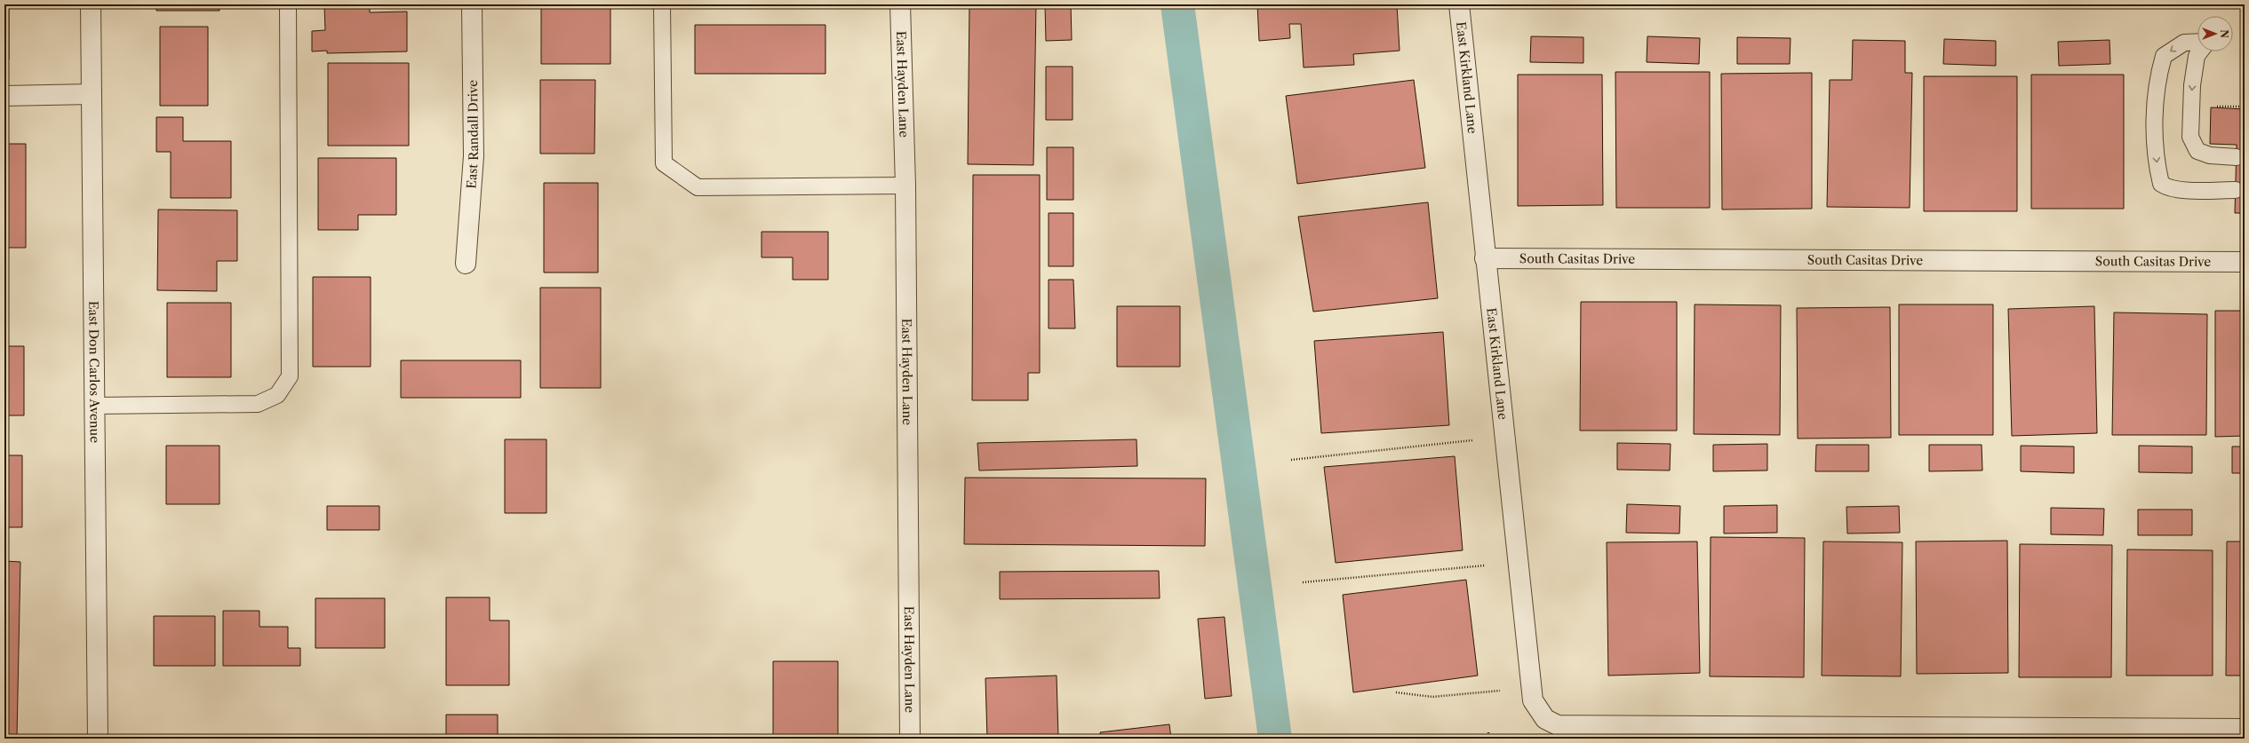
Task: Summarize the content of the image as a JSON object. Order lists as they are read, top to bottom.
{
  "streets": {
    "street": [
      "East Kirkland Lane",
      "East Hayden Lane",
      "East Randall Drive",
      "South Casitas Drive",
      "East Don Carlos Avenue"
    ]
  },
  "crossings": [
    ["East Kirkland Lane", "South Casitas Drive"]
  ],
  "north": "right"
}
